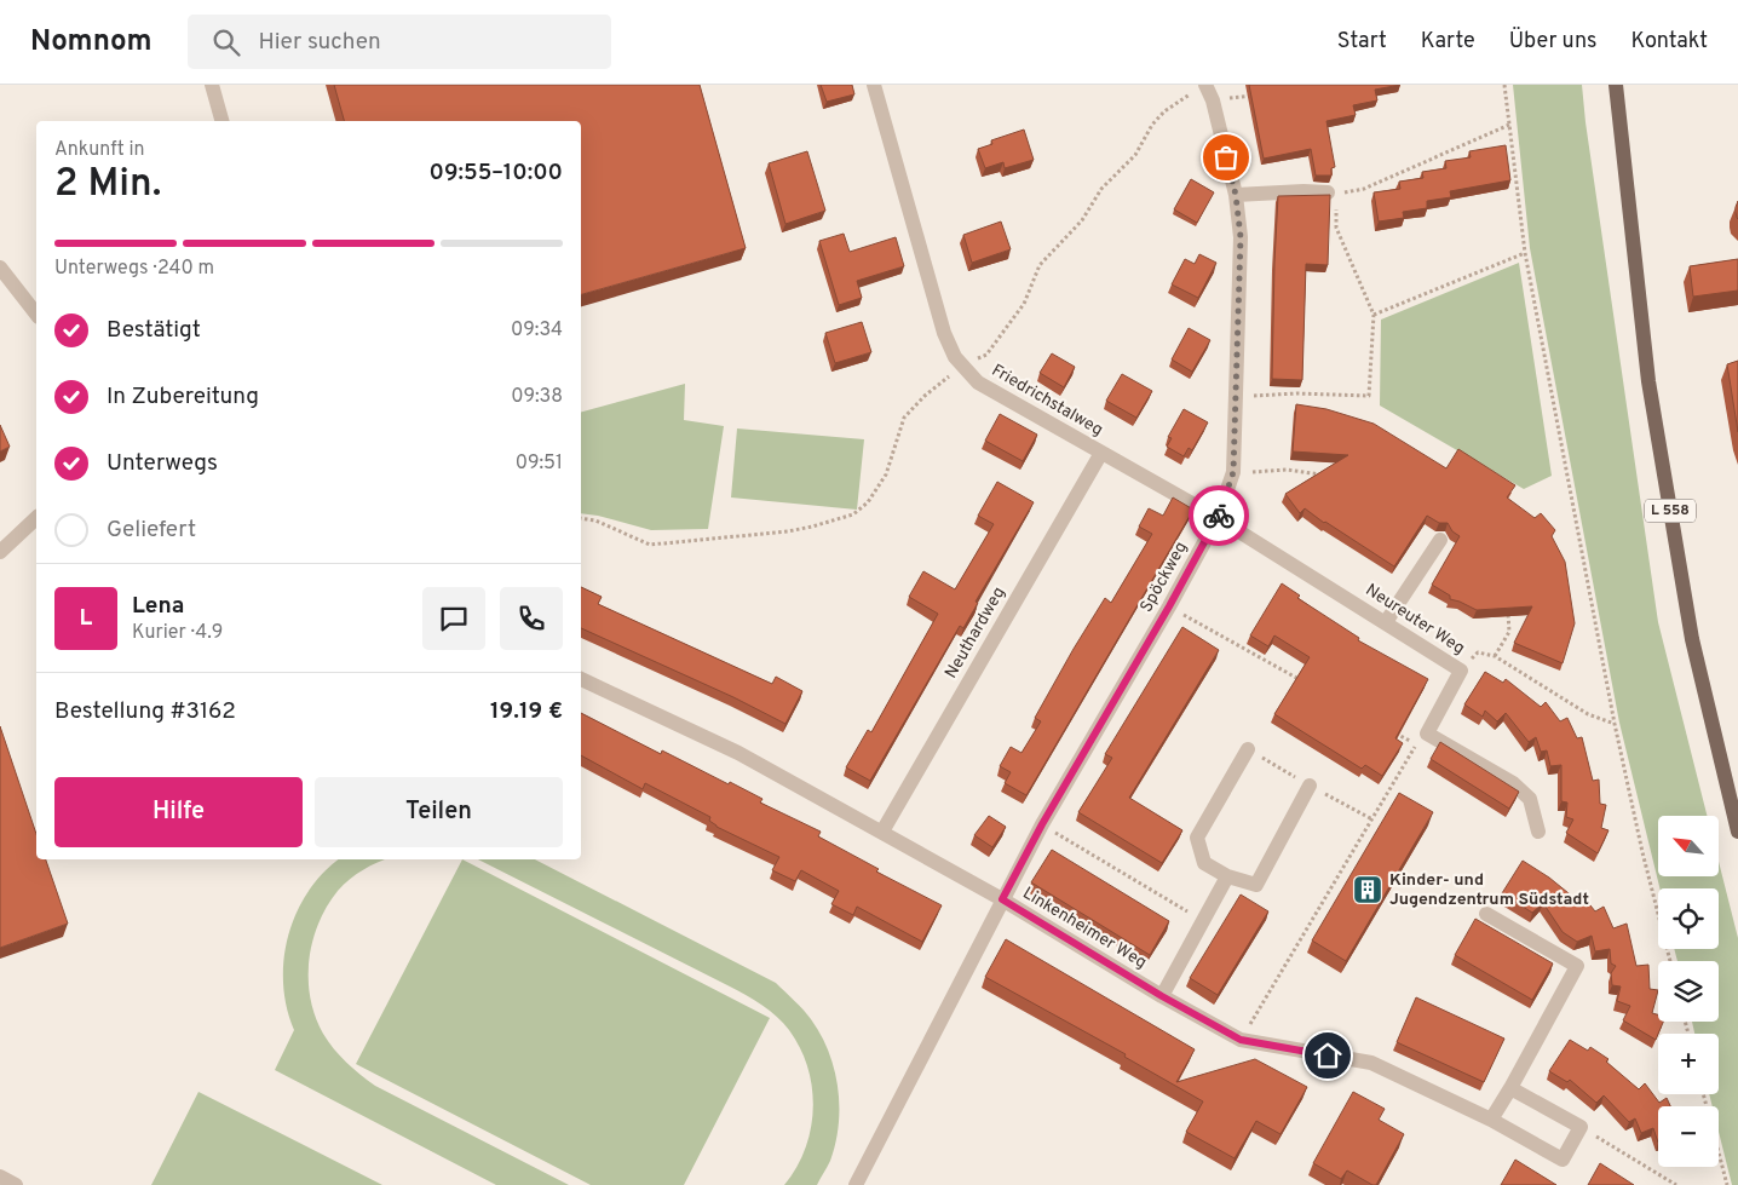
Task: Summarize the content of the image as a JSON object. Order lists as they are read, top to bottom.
{
  "streets": {
    "main road": ["L 558"],
    "street": [
      "Friedrichstalweg",
      "Spöckweg",
      "Neureuter Weg",
      "Neuthardweg",
      "Linkenheimer Weg"
    ]
  },
  "crossings": [
    ["Friedrichstalweg", "Spöckweg"],
    ["Friedrichstalweg", "Neureuter Weg"],
    ["Friedrichstalweg", "Neuthardweg"],
    ["Spöckweg", "Neureuter Weg"],
    ["Spöckweg", "Linkenheimer Weg"],
    ["Neuthardweg", "Linkenheimer Weg"]
  ],
  "places": {
    "building": ["Kinder- und Jugendzentrum Südstadt"]
  },
  "north": "top left",
  "page": {
    "header": "Nomnom",
    "search": "Hier suchen",
    "nav": [
      "Start",
      "Karte",
      "Über uns",
      "Kontakt"
    ],
    "heading": ["2 Min.", "Ankunft in", "09:55–10:00"],
    "panel": [
      "Lena",
      "Kurier · 4.9",
      "Bestellung #3162",
      "19.19 €"
    ],
    "bar": "Unterwegs · 240 m",
    "list": [
      ["Bestätigt", "09:34"],
      ["In Zubereitung", "09:38"],
      ["Unterwegs", "09:51"],
      "Geliefert"
    ],
    "round": "L",
    "buttons": ["Hilfe", "Teilen"],
    "map_buttons": ["+", "−"]
  }
}
